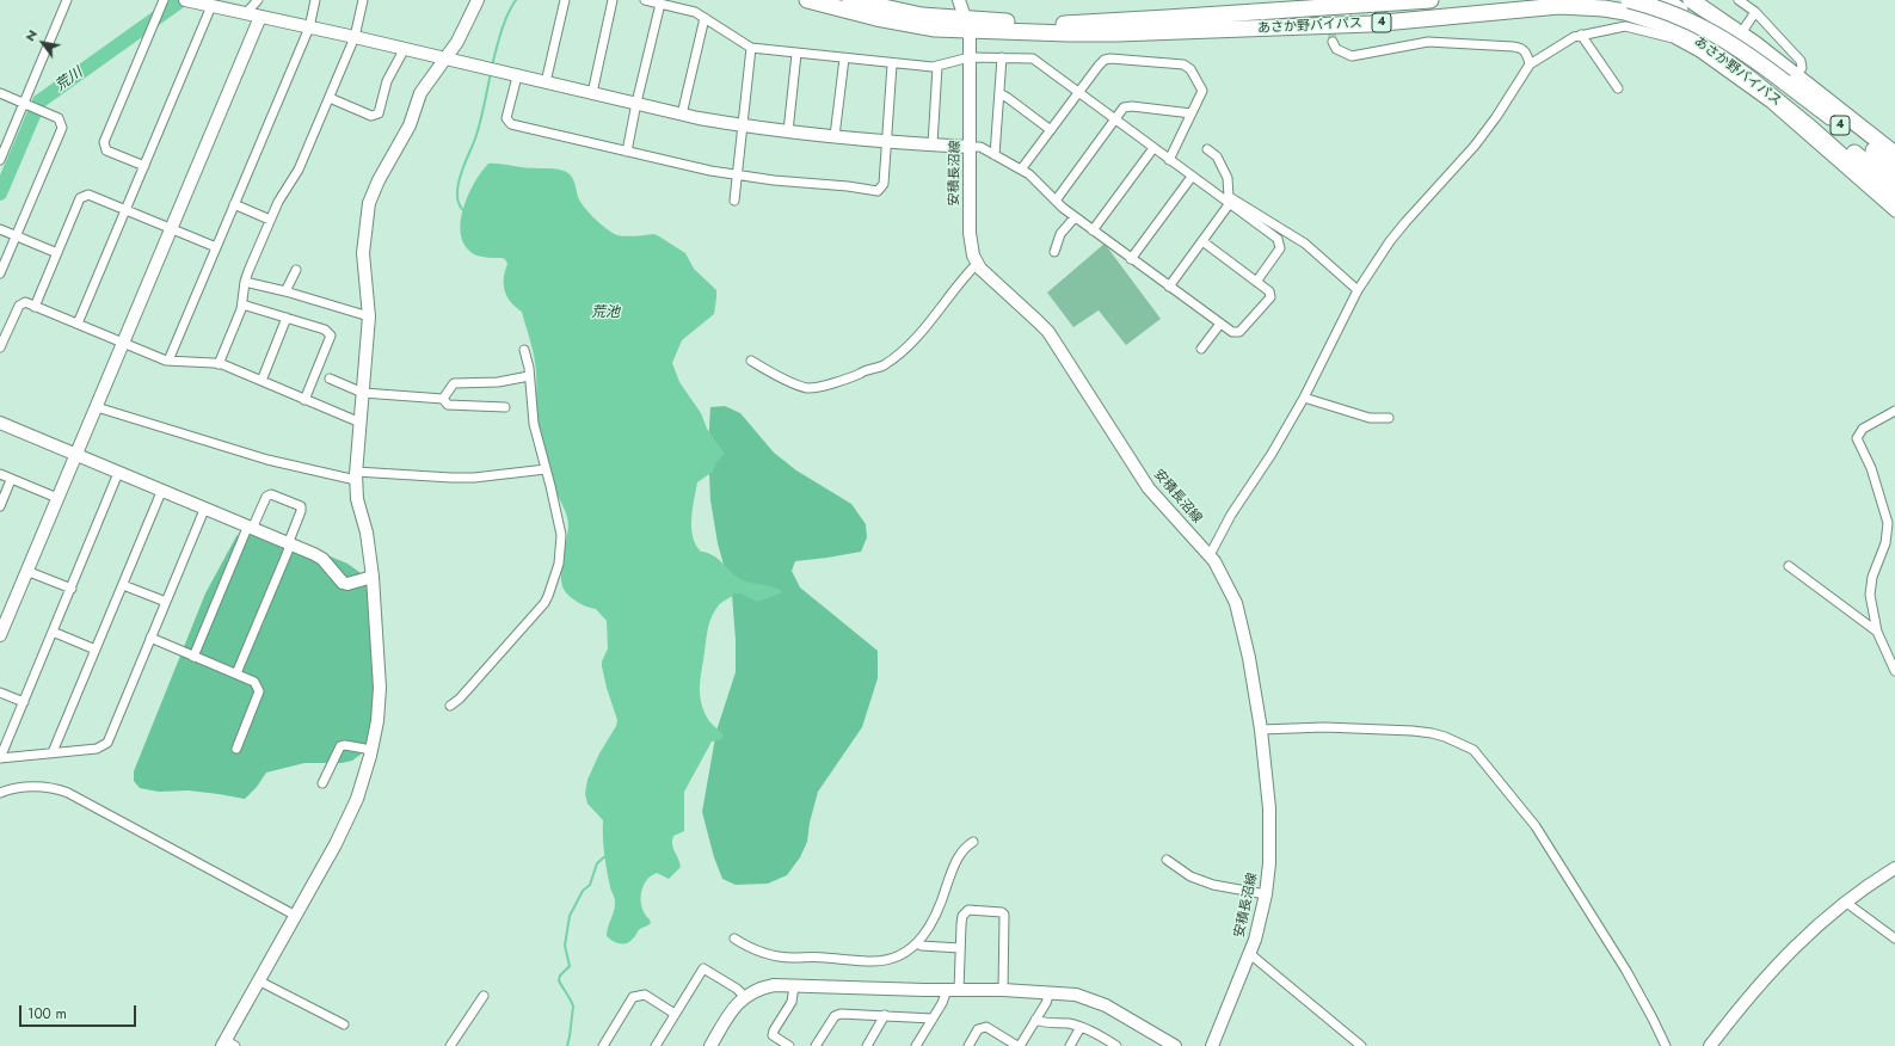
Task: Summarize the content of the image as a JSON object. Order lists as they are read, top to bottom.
{
  "streets": {
    "highway": ["4", "あさか野バイパス"],
    "street": ["安積長沼線"]
  },
  "crossings": [
    ["あさか野バイパス", "安積長沼線"]
  ],
  "water": ["荒川", "荒池"],
  "scale_bar": "100 m",
  "north": "top left"
}
